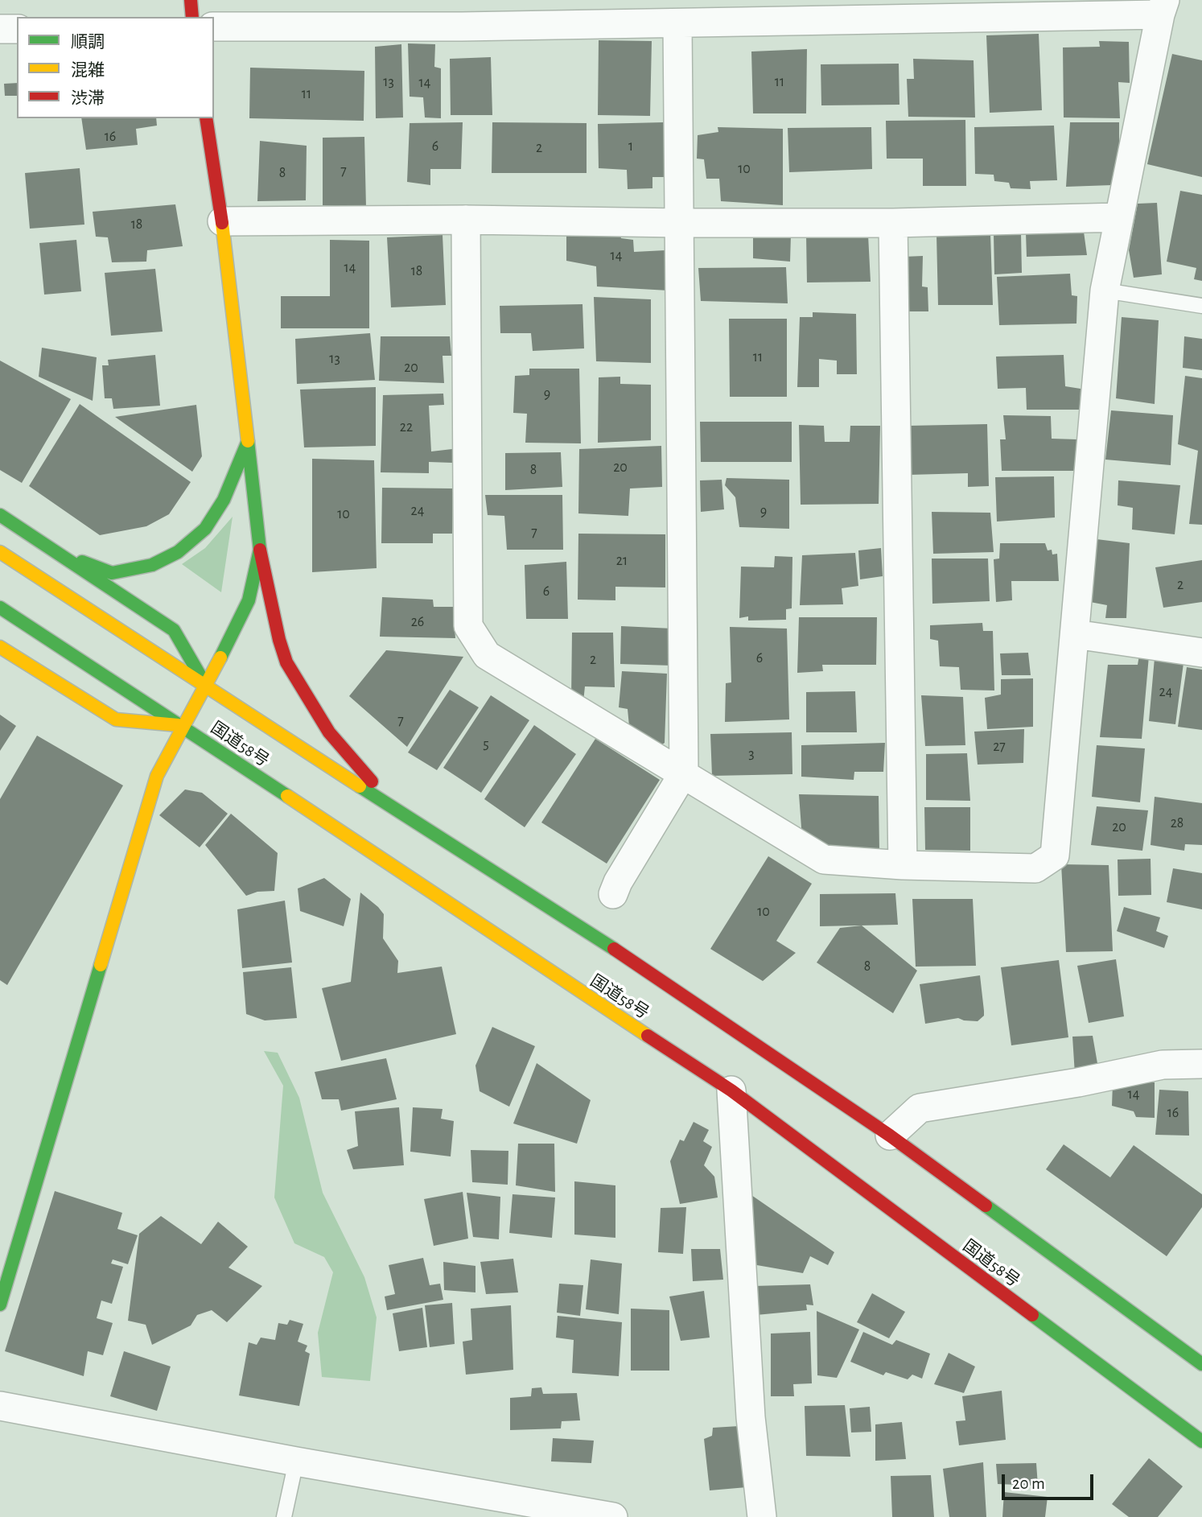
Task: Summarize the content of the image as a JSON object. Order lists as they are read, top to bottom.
{
  "streets": {
    "main road": ["国道58号"]
  },
  "house_numbers": [
    "13",
    "11",
    "14",
    "11",
    "16",
    "6",
    "1",
    "2",
    "10",
    "7",
    "8",
    "18",
    "14",
    "14",
    "18",
    "11",
    "13",
    "20",
    "9",
    "22",
    "20",
    "8",
    "24",
    "9",
    "10",
    "7",
    "21",
    "2",
    "6",
    "26",
    "6",
    "2",
    "24",
    "7",
    "5",
    "27",
    "3",
    "28",
    "20",
    "10",
    "8",
    "14",
    "16"
  ],
  "legend": ["順調", "混雑", "渋滞"],
  "scale_bar": "20 m"
}
